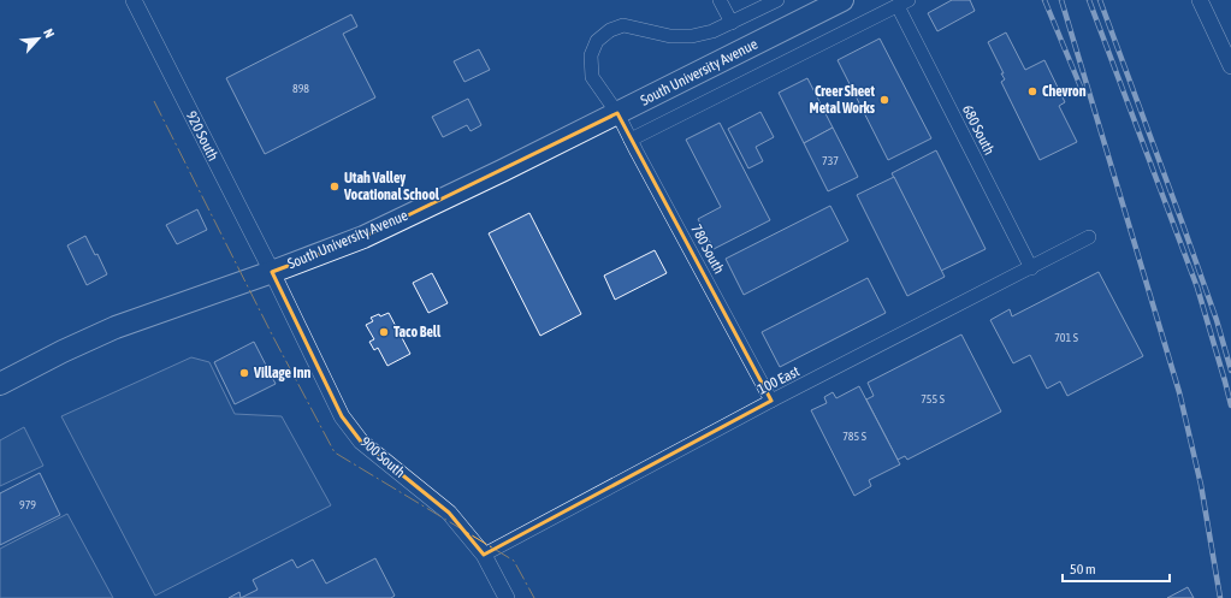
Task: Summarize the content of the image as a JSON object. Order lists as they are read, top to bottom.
{
  "streets": {
    "highway": ["South University Avenue"],
    "street": [
      "680 South",
      "920 South",
      "780 South",
      "100 East",
      "900 South"
    ]
  },
  "crossings": [
    ["South University Avenue", "920 South"],
    ["South University Avenue", "780 South"],
    ["South University Avenue", "900 South"],
    ["680 South", "100 East"],
    ["920 South", "900 South"],
    ["780 South", "100 East"],
    ["100 East", "900 South"]
  ],
  "places": [
    "Chevron",
    "Creer Sheet Metal Works",
    "Utah Valley Vocational School",
    "Taco Bell",
    "Village Inn"
  ],
  "house_numbers": [
    "898",
    "737",
    "701 S",
    "755 S",
    "785 S",
    "979"
  ],
  "scale_bar": "50 m",
  "north": "top right"
}
